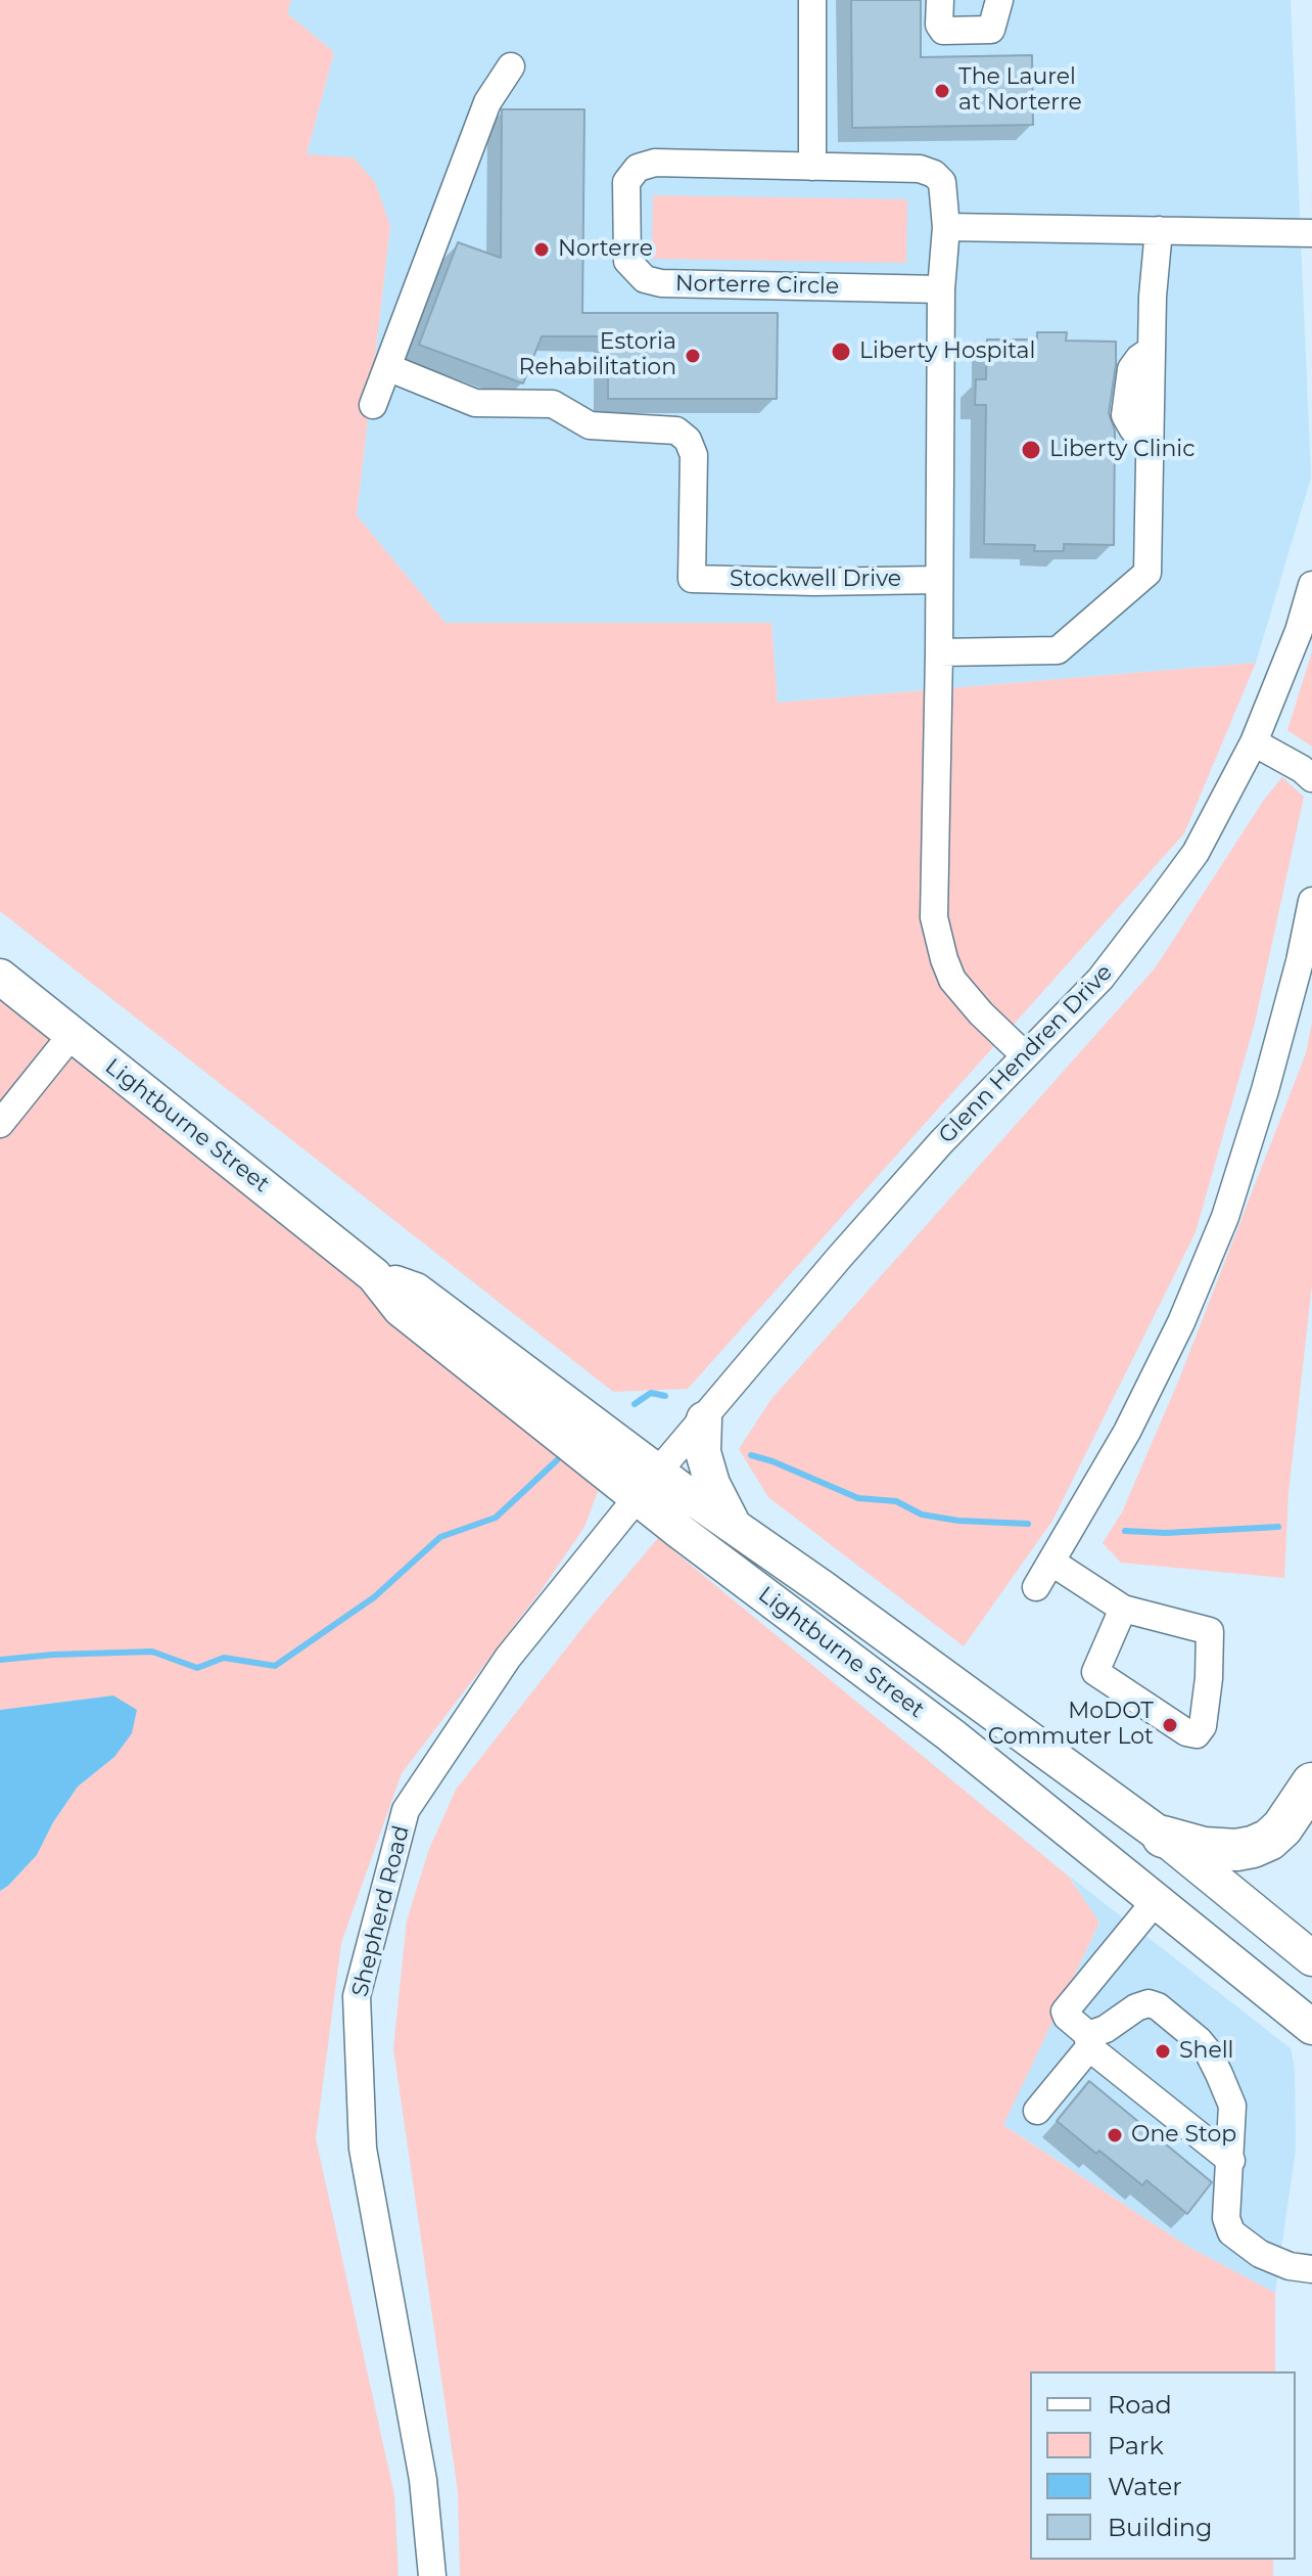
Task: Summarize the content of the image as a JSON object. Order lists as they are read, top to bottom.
{
  "streets": {
    "main road": ["Lightburne Street"],
    "street": [
      "Norterre Circle",
      "Stockwell Drive",
      "Glenn Hendren Drive",
      "Shepherd Road"
    ]
  },
  "crossings": [
    ["Glenn Hendren Drive", "Lightburne Street"],
    ["Glenn Hendren Drive", "Shepherd Road"],
    ["Lightburne Street", "Shepherd Road"]
  ],
  "places": [
    "The Laurel at Norterre",
    "Norterre",
    "Liberty Hospital",
    "Estoria Rehabilitation",
    "Liberty Clinic",
    "MoDOT Commuter Lot",
    "Shell",
    "One Stop"
  ],
  "legend": [
    "Road",
    "Park",
    "Water",
    "Building"
  ]
}
